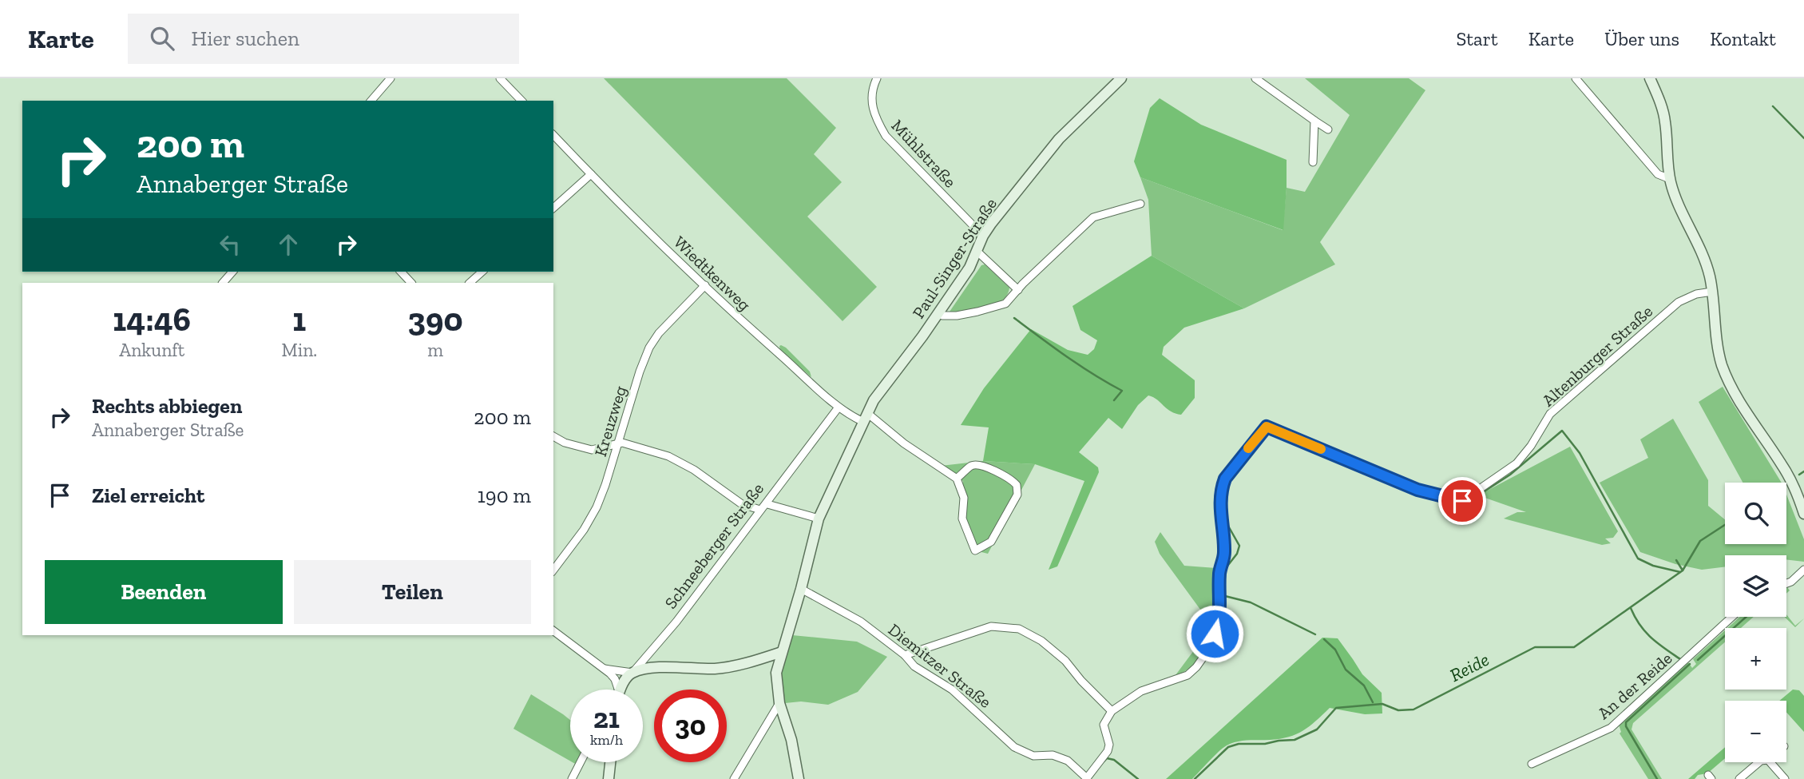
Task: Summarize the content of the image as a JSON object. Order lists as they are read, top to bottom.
{
  "streets": {
    "street": [
      "Mühlstraße",
      "Paul-Singer-Straße",
      "Wiedtkenweg",
      "Altenburger Straße",
      "Kreuzweg",
      "Schneeberger Straße",
      "Diemitzer Straße",
      "An der Reide"
    ]
  },
  "crossings": [
    ["Mühlstraße", "Paul-Singer-Straße"],
    ["Paul-Singer-Straße", "Wiedtkenweg"],
    ["Paul-Singer-Straße", "Diemitzer Straße"],
    ["Wiedtkenweg", "Kreuzweg"],
    ["Wiedtkenweg", "Schneeberger Straße"]
  ],
  "water": ["Reide"],
  "page": {
    "header": "Karte",
    "search": "Hier suchen",
    "nav": [
      "Start",
      "Karte",
      "Über uns",
      "Kontakt"
    ],
    "turn": ["200 m", "Annaberger Straße"],
    "eta": [
      "14:46",
      "Ankunft",
      "1",
      "Min.",
      "390",
      "m"
    ],
    "list": [
      {
        "name": "Rechts abbiegen",
        "note": "Annaberger Straße",
        "value": "200 m"
      },
      {
        "name": "Ziel erreicht",
        "value": "190 m"
      }
    ],
    "map_buttons": ["+", "−"],
    "buttons": ["Beenden", "Teilen"],
    "speed": "21 km/h",
    "limit": "30"
  }
}
